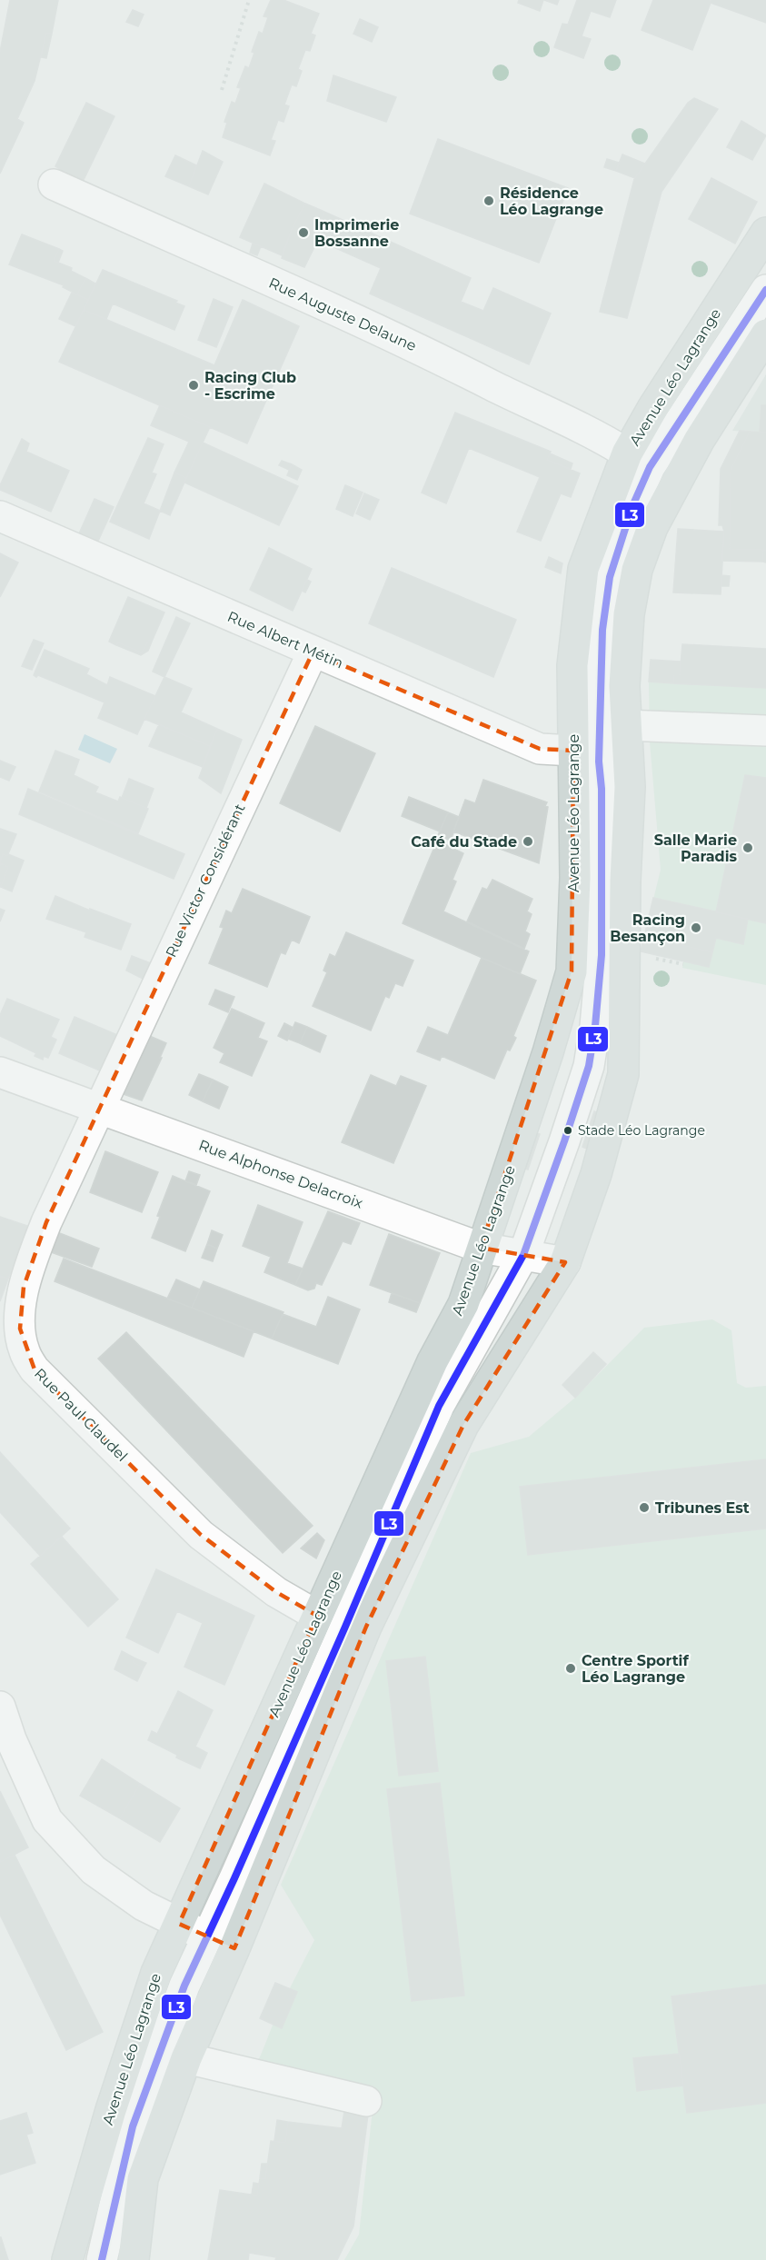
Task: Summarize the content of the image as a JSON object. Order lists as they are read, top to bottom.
{
  "streets": {
    "main road": ["Avenue Léo Lagrange"],
    "street": [
      "Rue Auguste Delaune",
      "Rue Albert Métin",
      "Rue Victor Considérant",
      "Rue Alphonse Delacroix",
      "Rue Paul Claudel"
    ]
  },
  "crossings": [
    ["Rue Auguste Delaune", "Avenue Léo Lagrange"],
    ["Avenue Léo Lagrange", "Rue Albert Métin"],
    ["Avenue Léo Lagrange", "Rue Alphonse Delacroix"],
    ["Avenue Léo Lagrange", "Rue Paul Claudel"],
    ["Rue Albert Métin", "Rue Victor Considérant"],
    ["Rue Victor Considérant", "Rue Alphonse Delacroix"],
    ["Rue Victor Considérant", "Rue Paul Claudel"],
    ["Rue Alphonse Delacroix", "Rue Paul Claudel"]
  ],
  "places": [
    "Résidence Léo Lagrange",
    "Imprimerie Bossanne",
    "Racing Club - Escrime",
    "Café du Stade",
    "Salle Marie Paradis",
    "Racing Besançon",
    "Stade Léo Lagrange",
    "Tribunes Est",
    "Centre Sportif Léo Lagrange"
  ],
  "lines": ["transit line L3"]
}
